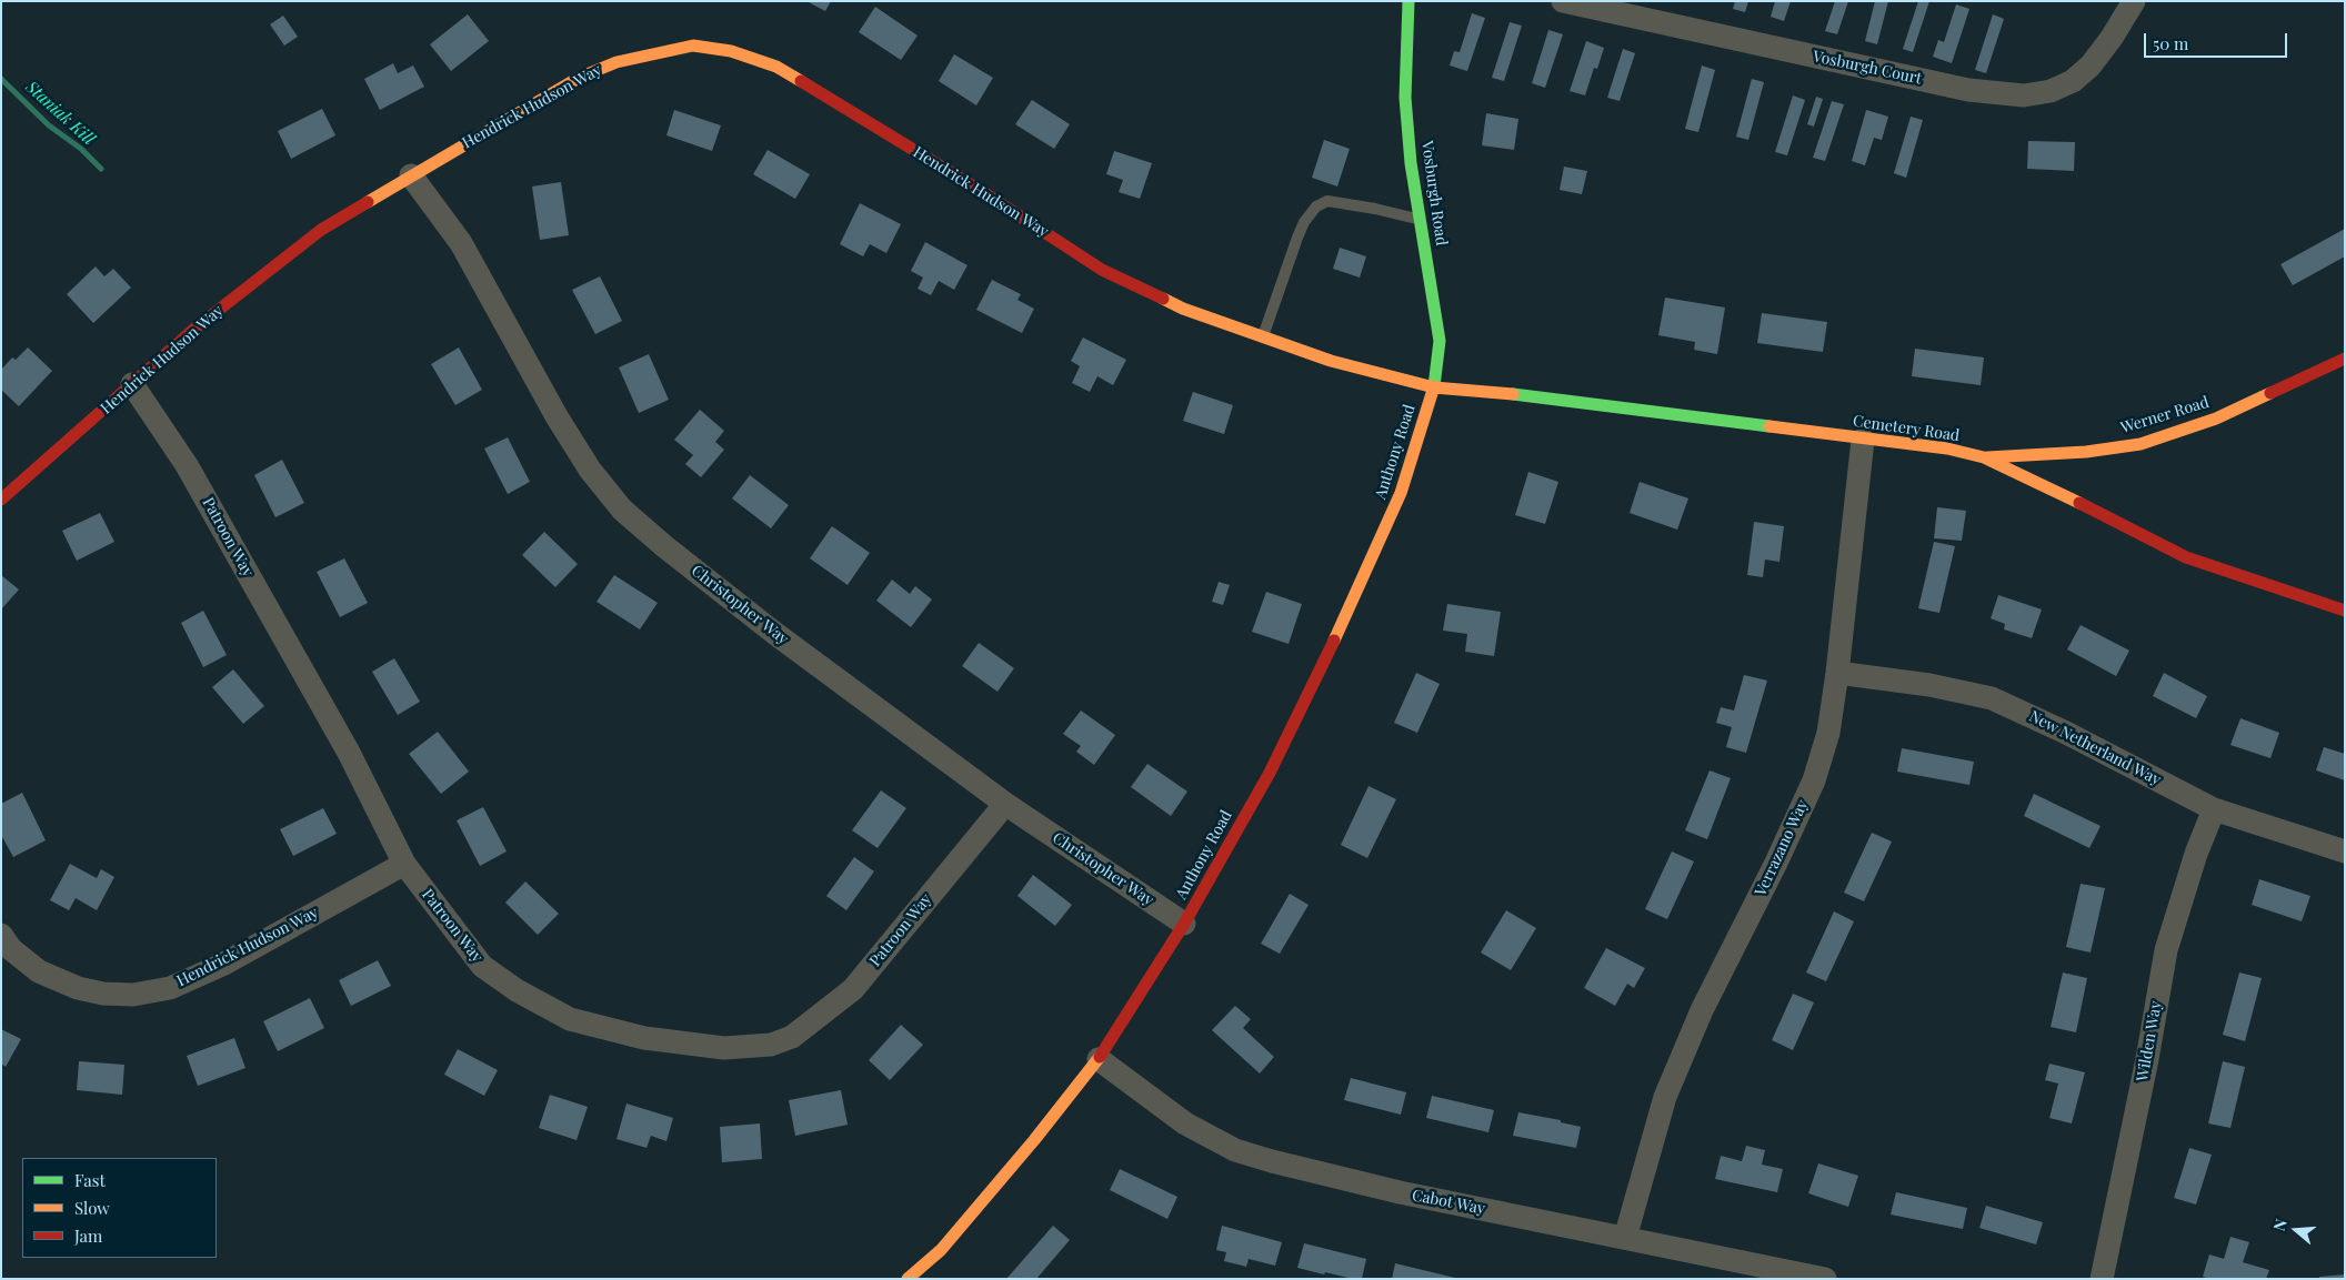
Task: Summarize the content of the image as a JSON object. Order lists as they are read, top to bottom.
{
  "streets": {
    "street": [
      "Vosburgh Court",
      "Hendrick Hudson Way",
      "Vosburgh Road",
      "Werner Road",
      "Cemetery Road",
      "Anthony Road",
      "Patroon Way",
      "Christopher Way",
      "New Netherland Way",
      "Verrazano Way",
      "Wilden Way",
      "Cabot Way"
    ]
  },
  "crossings": [
    ["Hendrick Hudson Way", "Vosburgh Road"],
    ["Hendrick Hudson Way", "Cemetery Road"],
    ["Hendrick Hudson Way", "Anthony Road"],
    ["Hendrick Hudson Way", "Patroon Way"],
    ["Hendrick Hudson Way", "Christopher Way"],
    ["Vosburgh Road", "Cemetery Road"],
    ["Vosburgh Road", "Anthony Road"],
    ["Werner Road", "Cemetery Road"],
    ["Cemetery Road", "Anthony Road"],
    ["Cemetery Road", "Verrazano Way"],
    ["Anthony Road", "Christopher Way"],
    ["Anthony Road", "Cabot Way"],
    ["Patroon Way", "Christopher Way"],
    ["New Netherland Way", "Verrazano Way"],
    ["New Netherland Way", "Wilden Way"],
    ["Verrazano Way", "Cabot Way"]
  ],
  "water": ["Staniak Kill"],
  "legend": ["Fast", "Slow", "Jam"],
  "scale_bar": "50 m",
  "north": "left"
}
